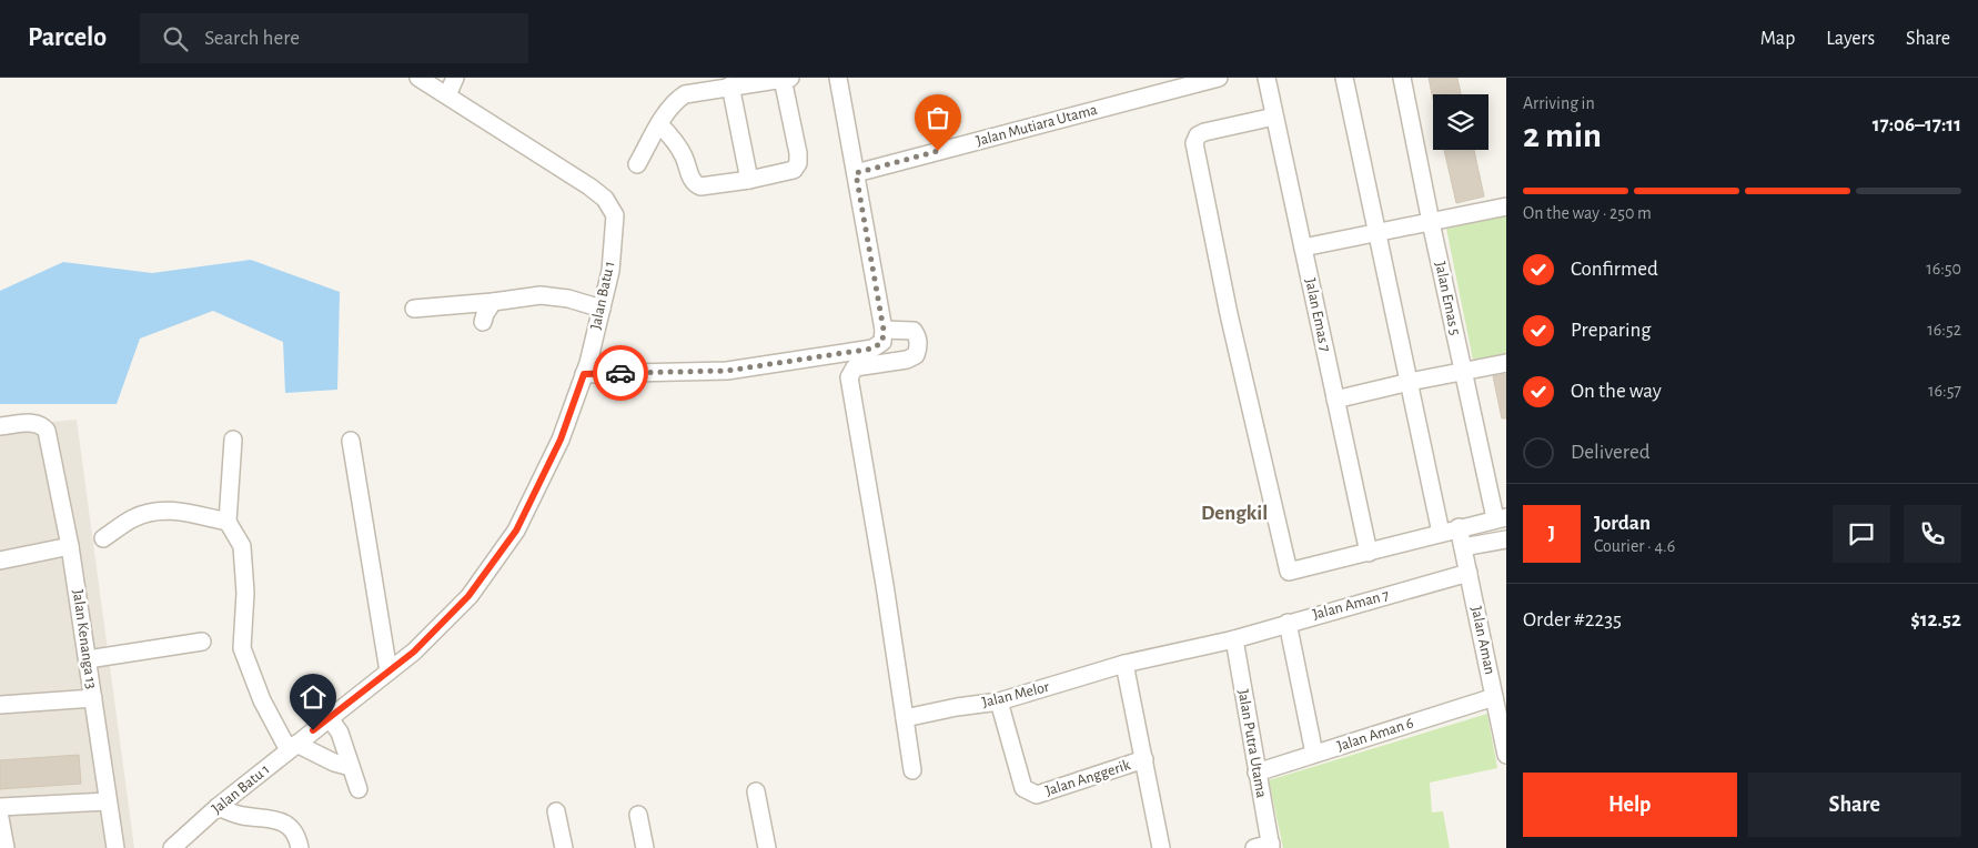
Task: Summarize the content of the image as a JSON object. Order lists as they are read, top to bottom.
{
  "streets": {
    "street": [
      "Jalan Mutiara Utama",
      "Jalan Batu 1",
      "Jalan Emas 5",
      "Jalan Emas 7",
      "Jalan Aman 7",
      "Jalan Kenanga 13",
      "Jalan Aman",
      "Jalan Melor",
      "Jalan Aman 6",
      "Jalan Putra Utama",
      "Jalan Anggerik"
    ]
  },
  "crossings": [
    ["Jalan Aman 7", "Jalan Aman"],
    ["Jalan Aman 7", "Jalan Melor"],
    ["Jalan Aman 7", "Jalan Putra Utama"],
    ["Jalan Aman", "Jalan Aman 6"],
    ["Jalan Melor", "Jalan Putra Utama"],
    ["Jalan Melor", "Jalan Anggerik"],
    ["Jalan Aman 6", "Jalan Putra Utama"]
  ],
  "districts": ["Dengkil"],
  "page": {
    "header": "Parcelo",
    "search": "Search here",
    "nav": ["Map", "Layers", "Share"],
    "heading": ["2 min", "Arriving in", "17:06–17:11"],
    "panel": [
      "Jordan",
      "Courier · 4.6",
      "Order #2235",
      "$12.52"
    ],
    "bar": "On the way · 250 m",
    "list": [
      ["Confirmed", "16:50"],
      ["Preparing", "16:52"],
      ["On the way", "16:57"],
      "Delivered"
    ],
    "round": "J",
    "buttons": ["Help", "Share"]
  }
}
